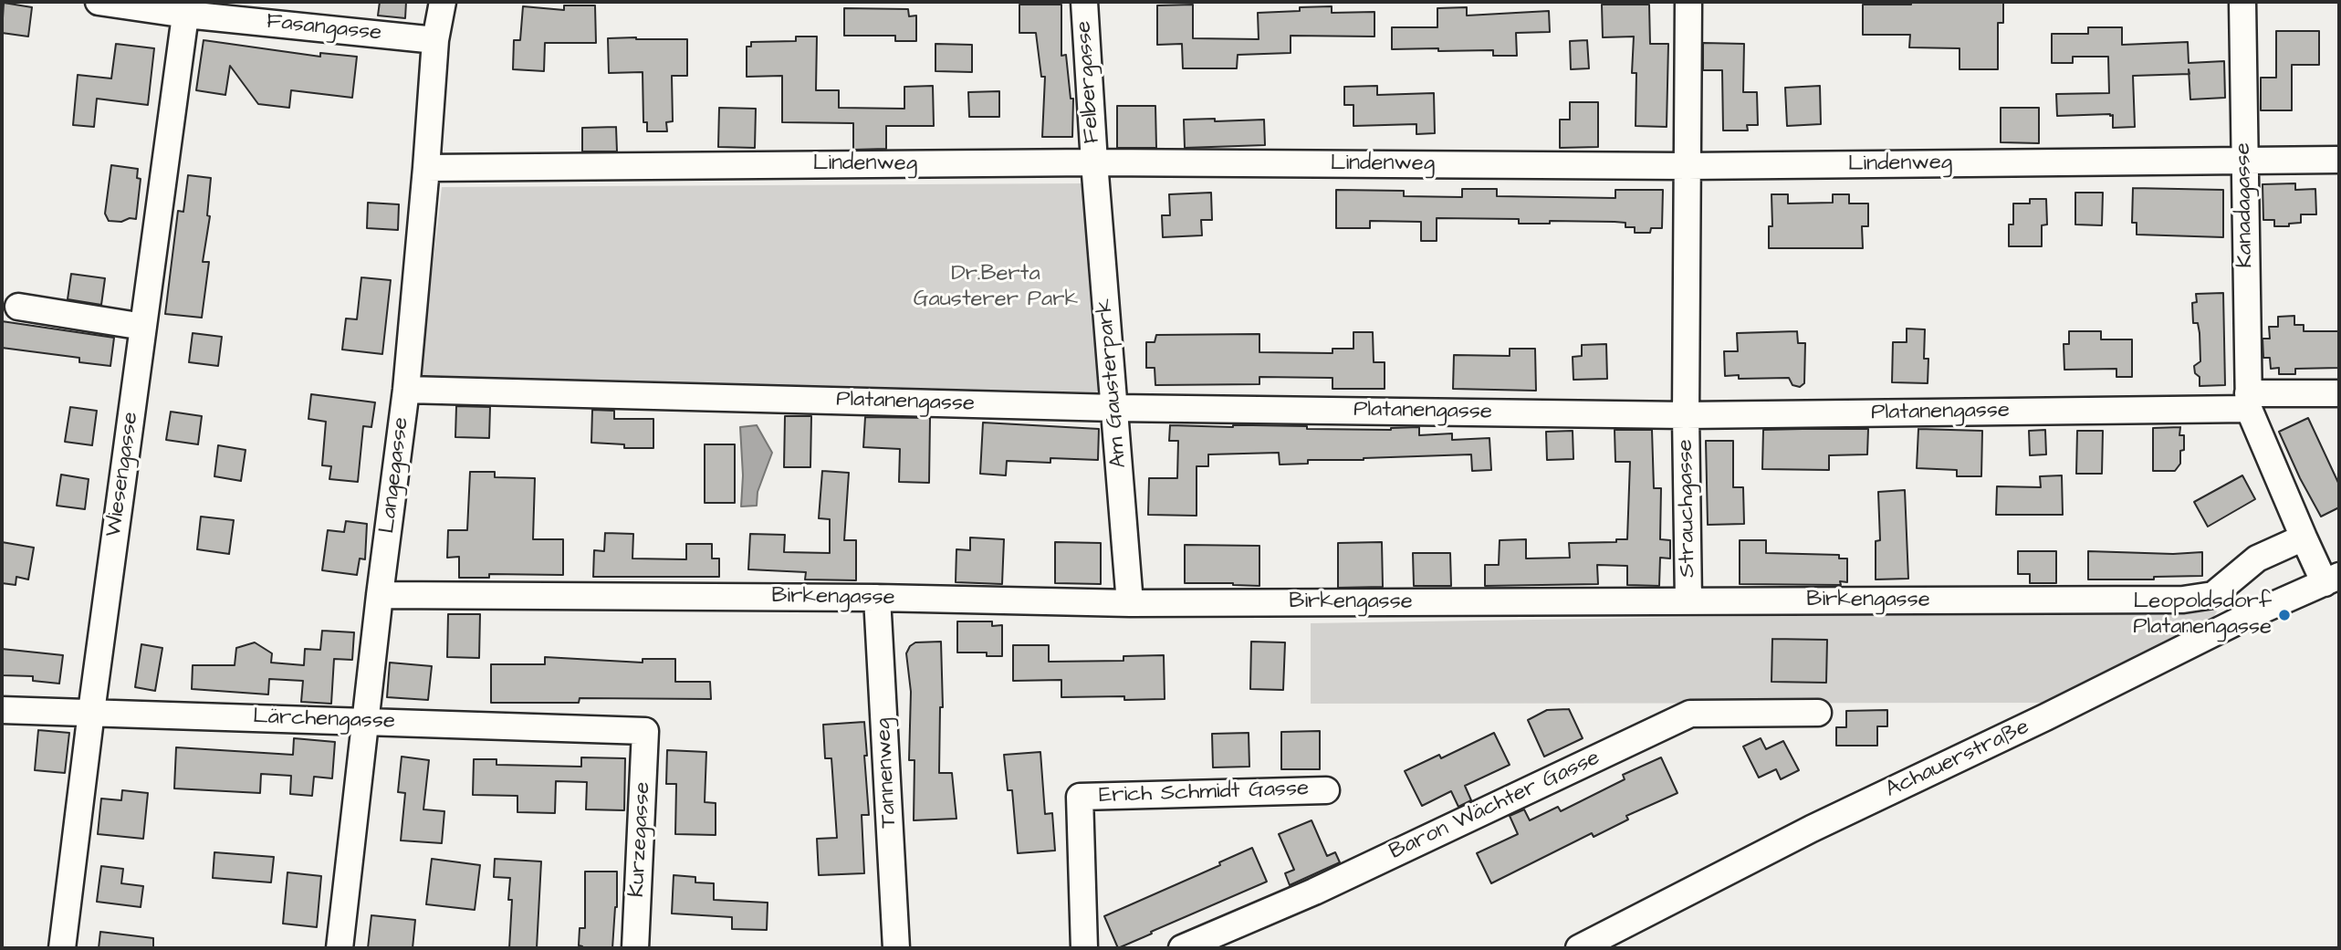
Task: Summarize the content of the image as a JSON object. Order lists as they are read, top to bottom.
{
  "streets": {
    "street": [
      "Fasangasse",
      "Felbergasse",
      "Lindenweg",
      "Kanadagasse",
      "Am Gausterpark",
      "Platanengasse",
      "Wiesengasse",
      "Langegasse",
      "Strauchgasse",
      "Birkengasse",
      "Lärchengasse",
      "Achauerstraße",
      "Tannenweg",
      "Erich Schmidt Gasse",
      "Baron Wächter Gasse",
      "Kurzegasse"
    ]
  },
  "crossings": [
    ["Fasangasse", "Wiesengasse"],
    ["Fasangasse", "Langegasse"],
    ["Felbergasse", "Lindenweg"],
    ["Felbergasse", "Am Gausterpark"],
    ["Lindenweg", "Kanadagasse"],
    ["Lindenweg", "Am Gausterpark"],
    ["Lindenweg", "Langegasse"],
    ["Lindenweg", "Strauchgasse"],
    ["Kanadagasse", "Platanengasse"],
    ["Am Gausterpark", "Platanengasse"],
    ["Am Gausterpark", "Birkengasse"],
    ["Platanengasse", "Langegasse"],
    ["Platanengasse", "Strauchgasse"],
    ["Wiesengasse", "Lärchengasse"],
    ["Langegasse", "Birkengasse"],
    ["Langegasse", "Lärchengasse"],
    ["Strauchgasse", "Birkengasse"],
    ["Birkengasse", "Tannenweg"],
    ["Lärchengasse", "Kurzegasse"]
  ],
  "parks": ["Dr.Berta Gausterer Park"],
  "places": ["Leopoldsdorf Platanengasse"]
}
